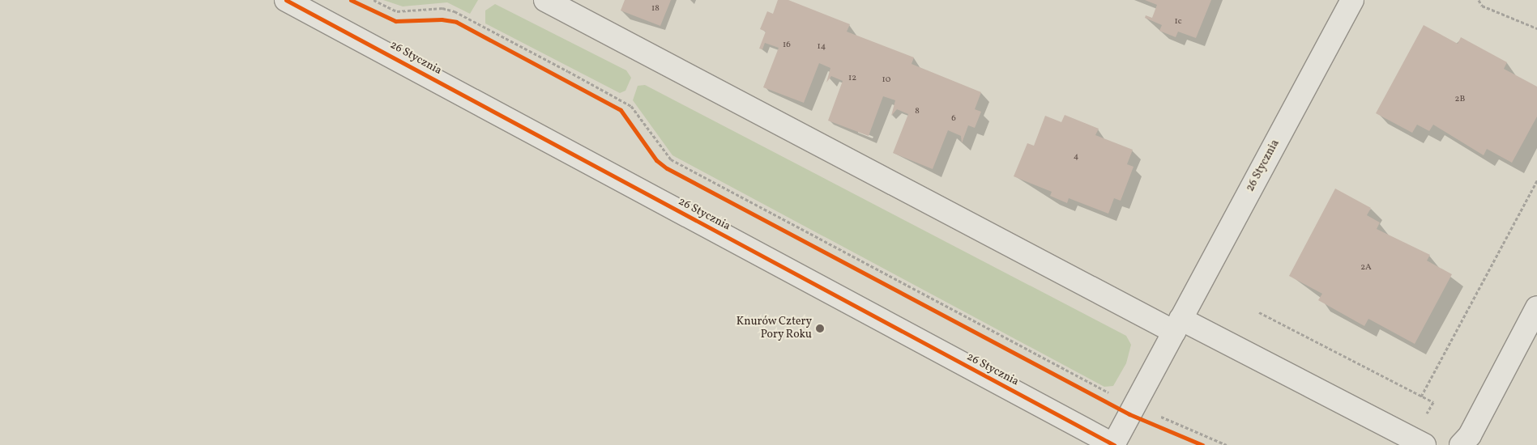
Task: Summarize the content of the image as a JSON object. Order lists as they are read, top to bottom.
{
  "streets": {
    "street": ["26 Stycznia"]
  },
  "places": ["Knurów Cztery Pory Roku"],
  "house_numbers": [
    "18",
    "1c",
    "16",
    "14",
    "12",
    "10",
    "2B",
    "8",
    "6",
    "4",
    "2A"
  ]
}
